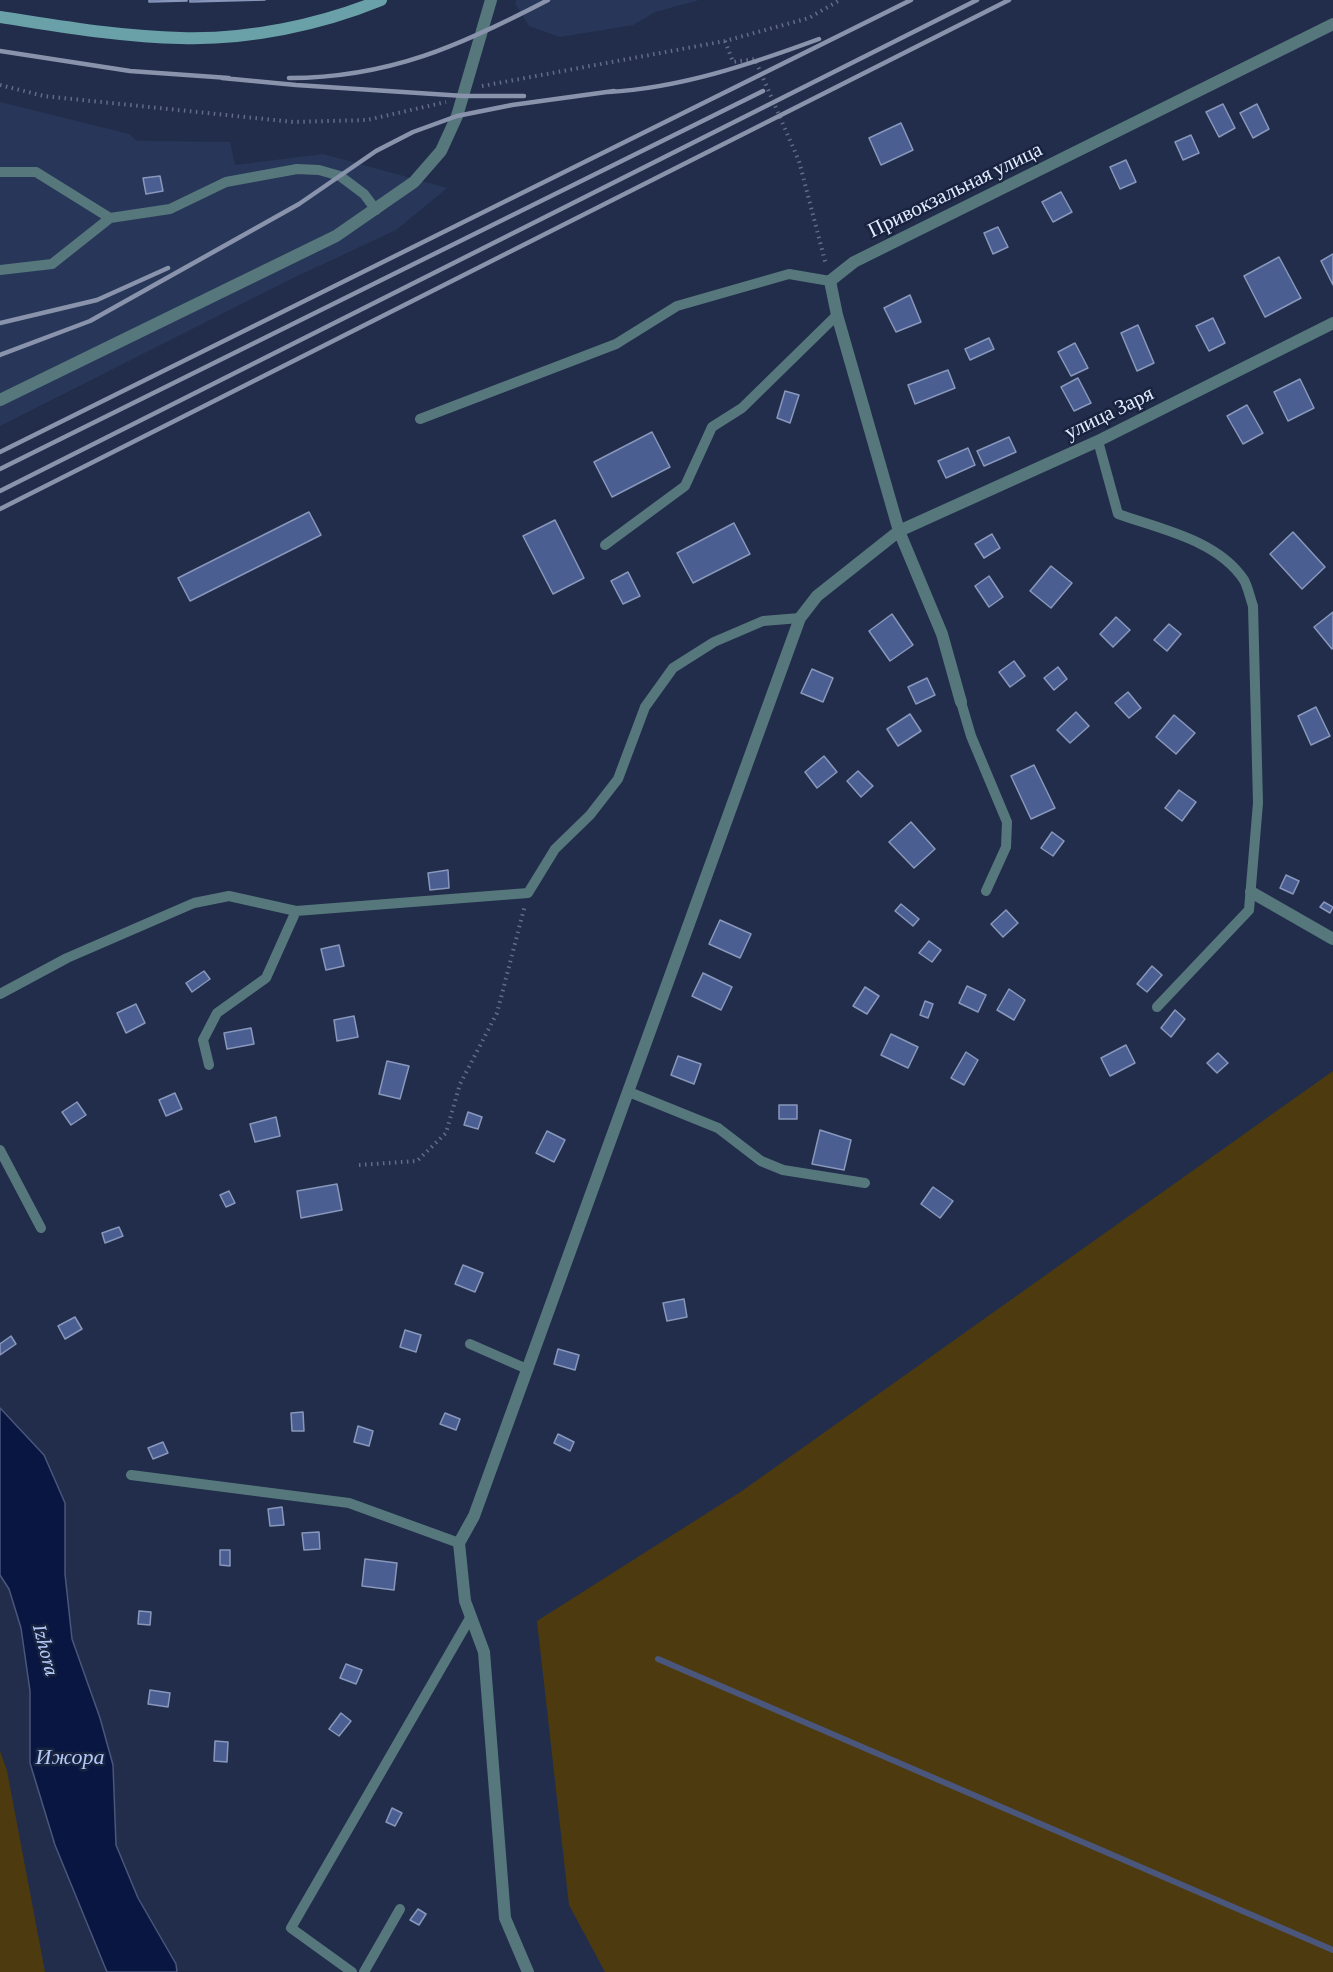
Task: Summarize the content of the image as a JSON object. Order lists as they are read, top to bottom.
{
  "streets": {
    "street": ["Привокзальная улица", "улица Заря"]
  },
  "water": ["Izhora", "Ижора"]
}
